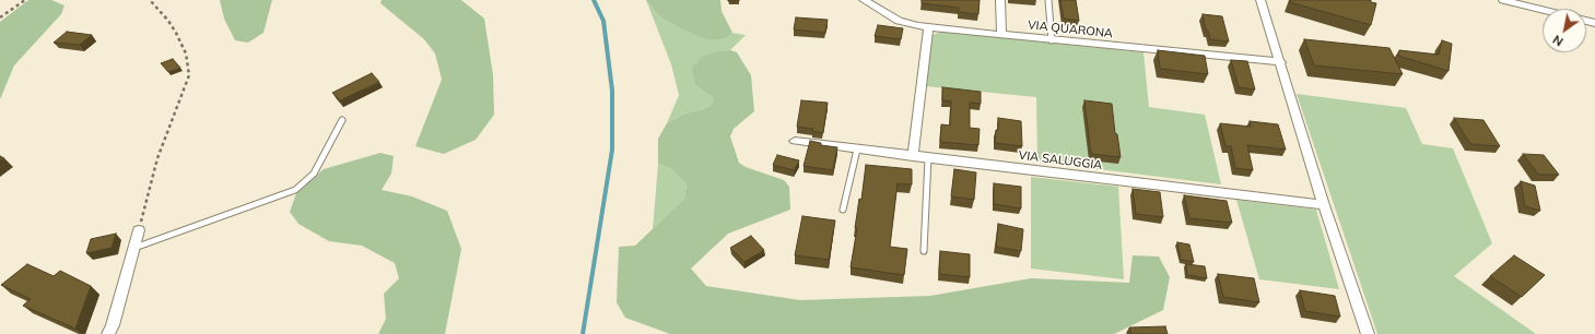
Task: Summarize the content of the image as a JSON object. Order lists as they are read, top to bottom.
{
  "streets": {
    "street": ["VIA QUARONA", "VIA SALUGGIA"]
  },
  "north": "bottom left"
}
